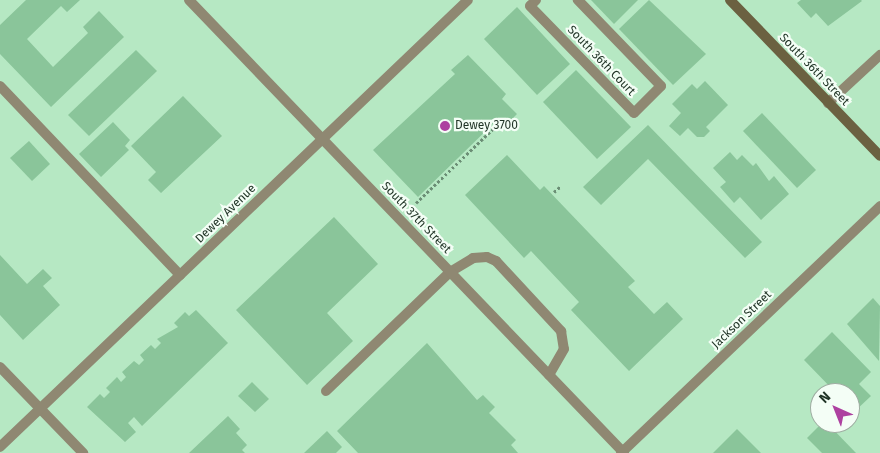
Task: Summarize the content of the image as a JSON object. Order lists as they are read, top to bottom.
{
  "streets": {
    "street": [
      "South 36th Court",
      "South 36th Street",
      "Dewey Avenue",
      "South 37th Street",
      "Jackson Street"
    ]
  },
  "crossings": [
    ["Dewey Avenue", "South 37th Street"],
    ["South 37th Street", "Jackson Street"]
  ],
  "places": ["Dewey 3700"],
  "north": "top left"
}
